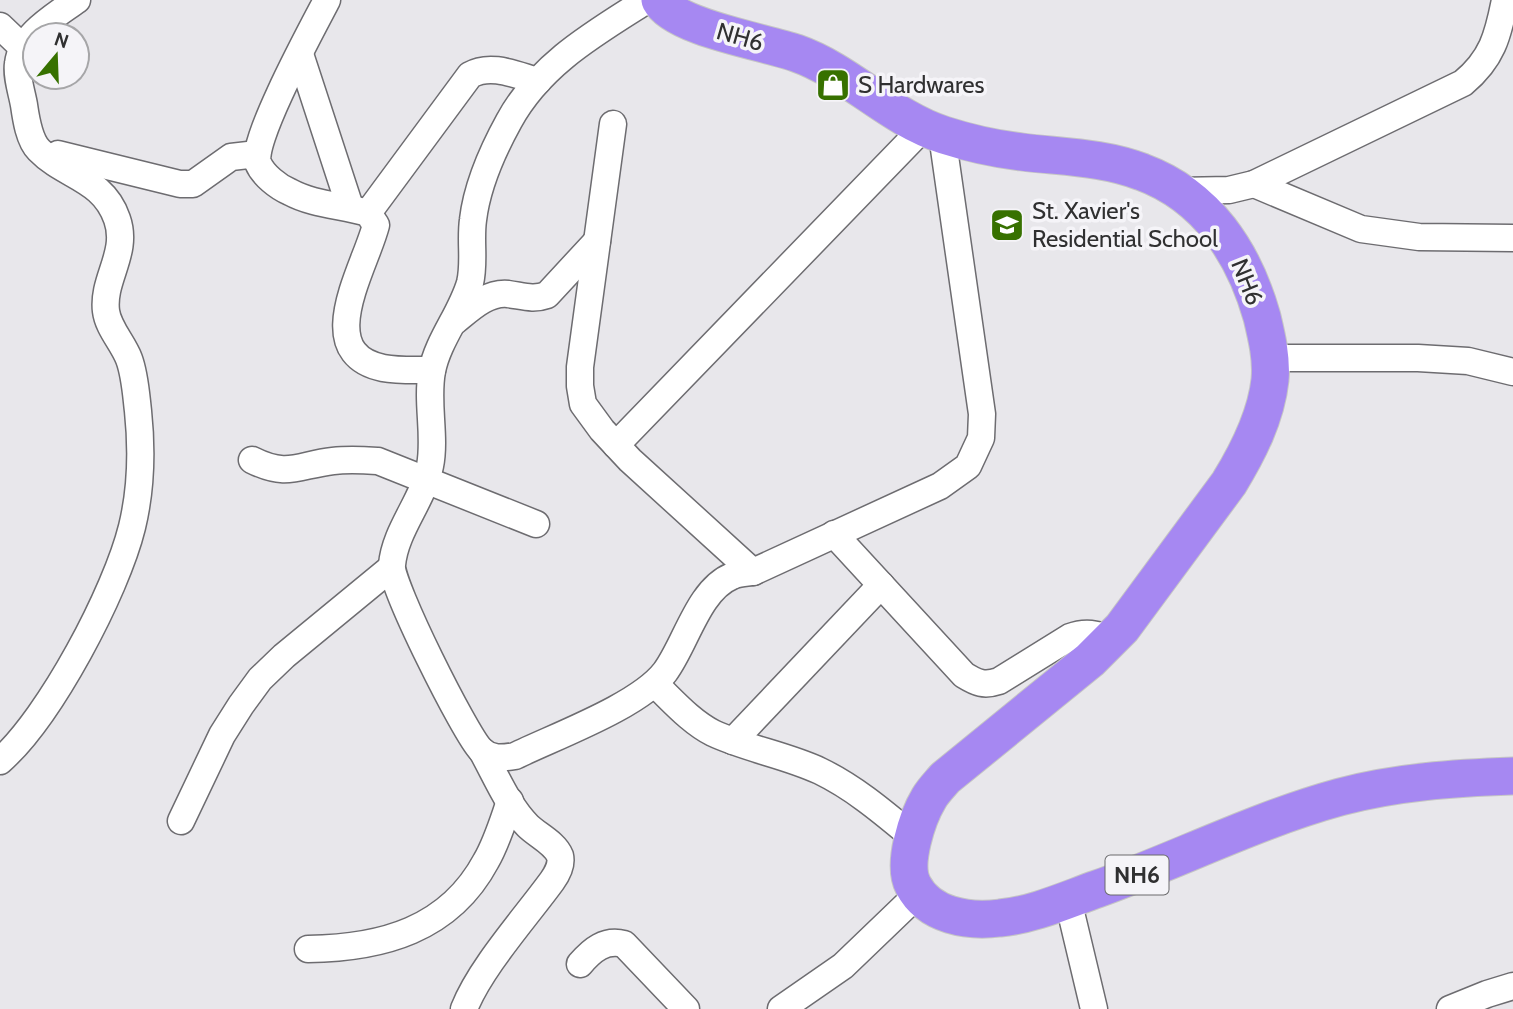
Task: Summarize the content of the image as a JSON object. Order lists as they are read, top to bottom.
{
  "streets": {
    "highway": ["NH6"]
  },
  "places": {
    "shop": ["S Hardwares"],
    "school or university": ["St. Xavier's Residential School"]
  },
  "north": "top"
}
